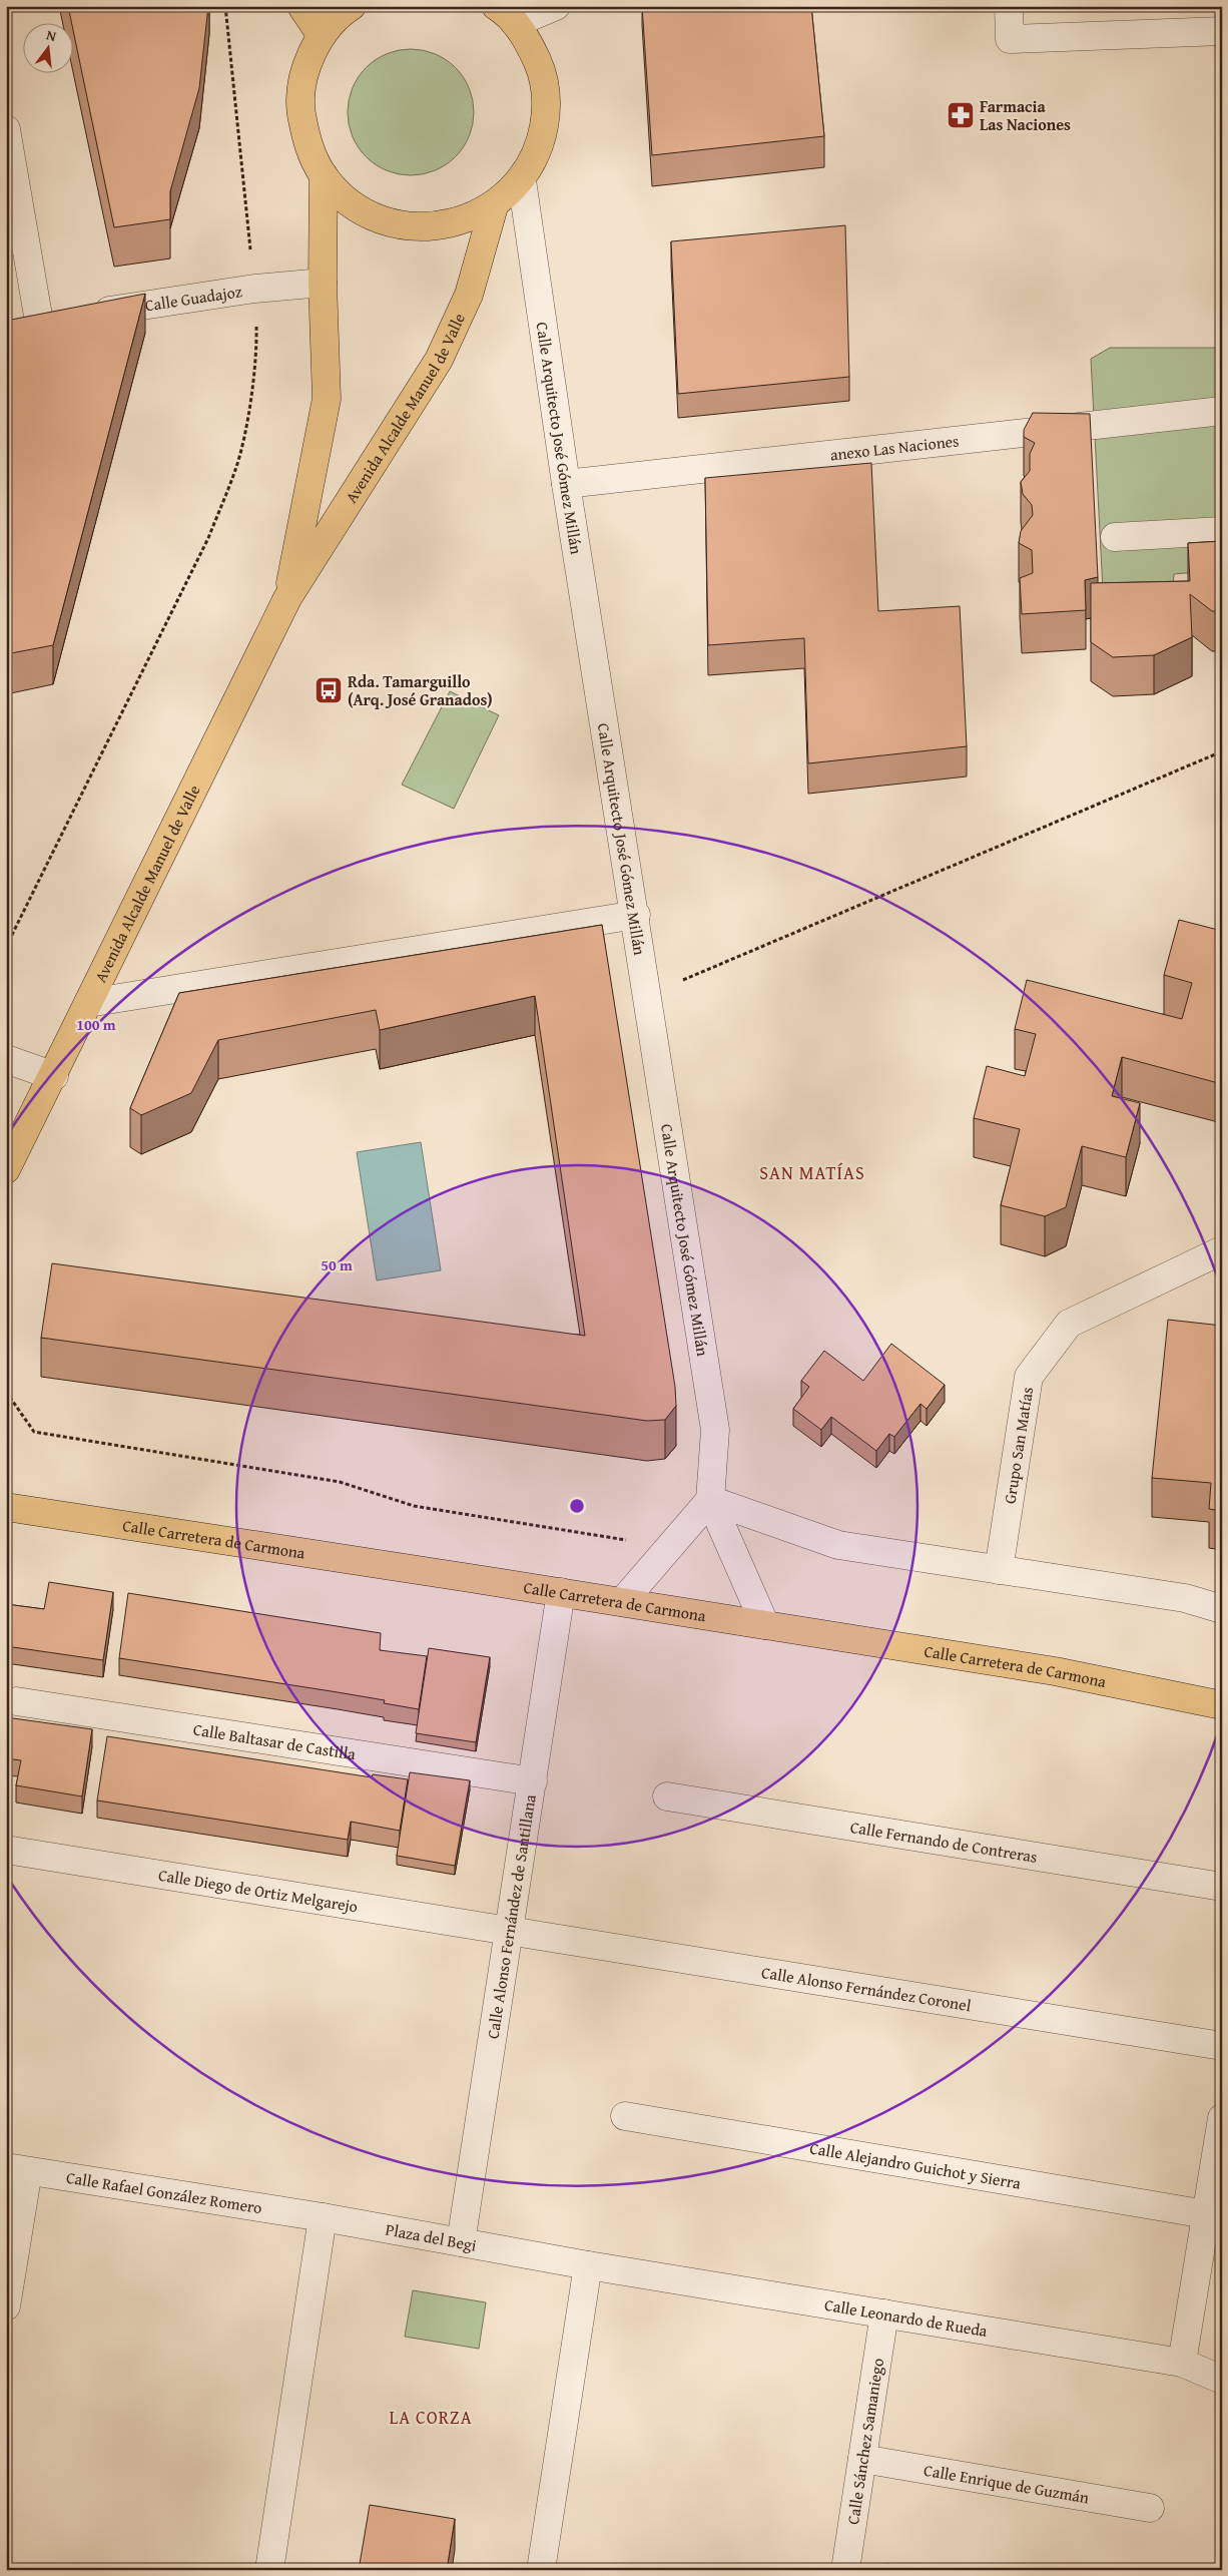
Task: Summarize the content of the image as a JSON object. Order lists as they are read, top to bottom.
{
  "streets": {
    "main road": ["Avenida Alcalde Manuel de Valle", "Calle Carretera de Carmona"],
    "street": [
      "Calle Guadajoz",
      "Calle Arquitecto José Gómez Millán",
      "anexo Las Naciones",
      "Grupo San Matías",
      "Calle Baltasar de Castilla",
      "Calle Fernando de Contreras",
      "Calle Diego de Ortiz Melgarejo",
      "Calle Alonso Fernández de Santillana",
      "Calle Alonso Fernández Coronel",
      "Calle Alejandro Guichot y Sierra",
      "Calle Rafael González Romero",
      "Plaza del Begi",
      "Calle Leonardo de Rueda",
      "Calle Sánchez Samaniego",
      "Calle Enrique de Guzmán"
    ]
  },
  "crossings": [
    ["Calle Guadajoz", "Avenida Alcalde Manuel de Valle"],
    ["Calle Arquitecto José Gómez Millán", "anexo Las Naciones"],
    ["Calle Carretera de Carmona", "Calle Alonso Fernández de Santillana"],
    ["Calle Baltasar de Castilla", "Calle Alonso Fernández de Santillana"],
    ["Calle Diego de Ortiz Melgarejo", "Calle Alonso Fernández de Santillana"],
    ["Calle Diego de Ortiz Melgarejo", "Calle Alonso Fernández Coronel"],
    ["Calle Alonso Fernández de Santillana", "Calle Alonso Fernández Coronel"],
    ["Calle Alonso Fernández de Santillana", "Plaza del Begi"],
    ["Calle Rafael González Romero", "Plaza del Begi"],
    ["Plaza del Begi", "Calle Leonardo de Rueda"],
    ["Calle Leonardo de Rueda", "Calle Sánchez Samaniego"],
    ["Calle Sánchez Samaniego", "Calle Enrique de Guzmán"]
  ],
  "districts": ["SAN MATÍAS", "LA CORZA"],
  "places": {
    "pharmacy": ["Farmacia Las Naciones"],
    "bus stop": ["Rda. Tamarguillo (Arq. José Granados)"]
  },
  "north": "top",
  "rings": ["100 m", "50 m"]
}
